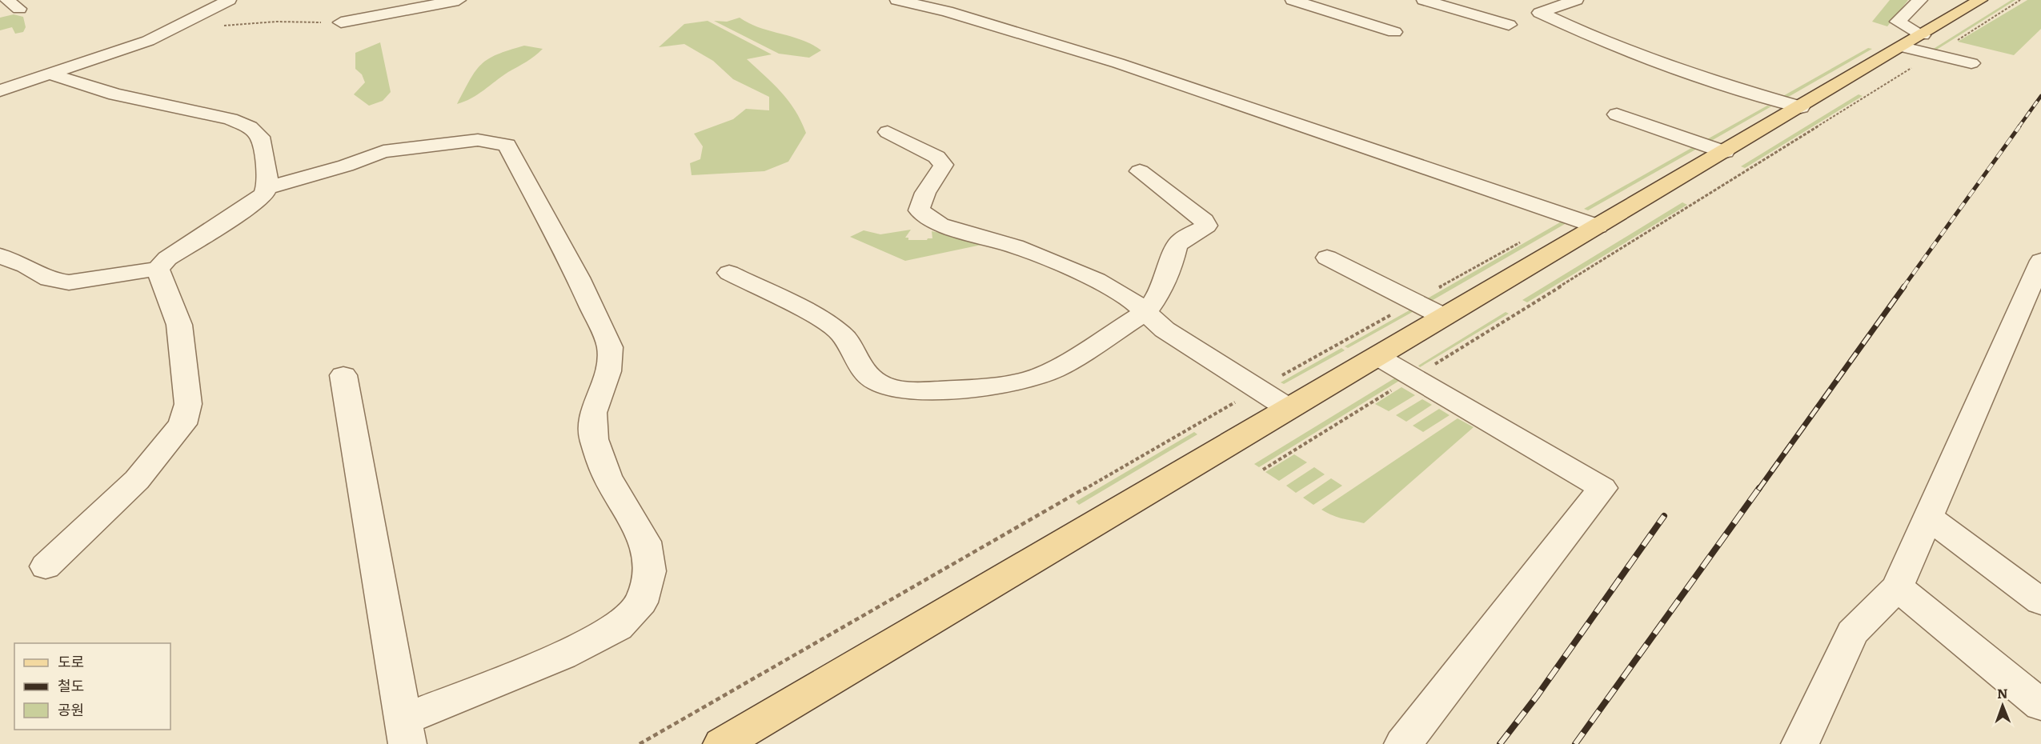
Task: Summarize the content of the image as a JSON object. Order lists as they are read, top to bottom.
{
  "legend": ["도로", "철도", "공원"],
  "north": "top"
}
